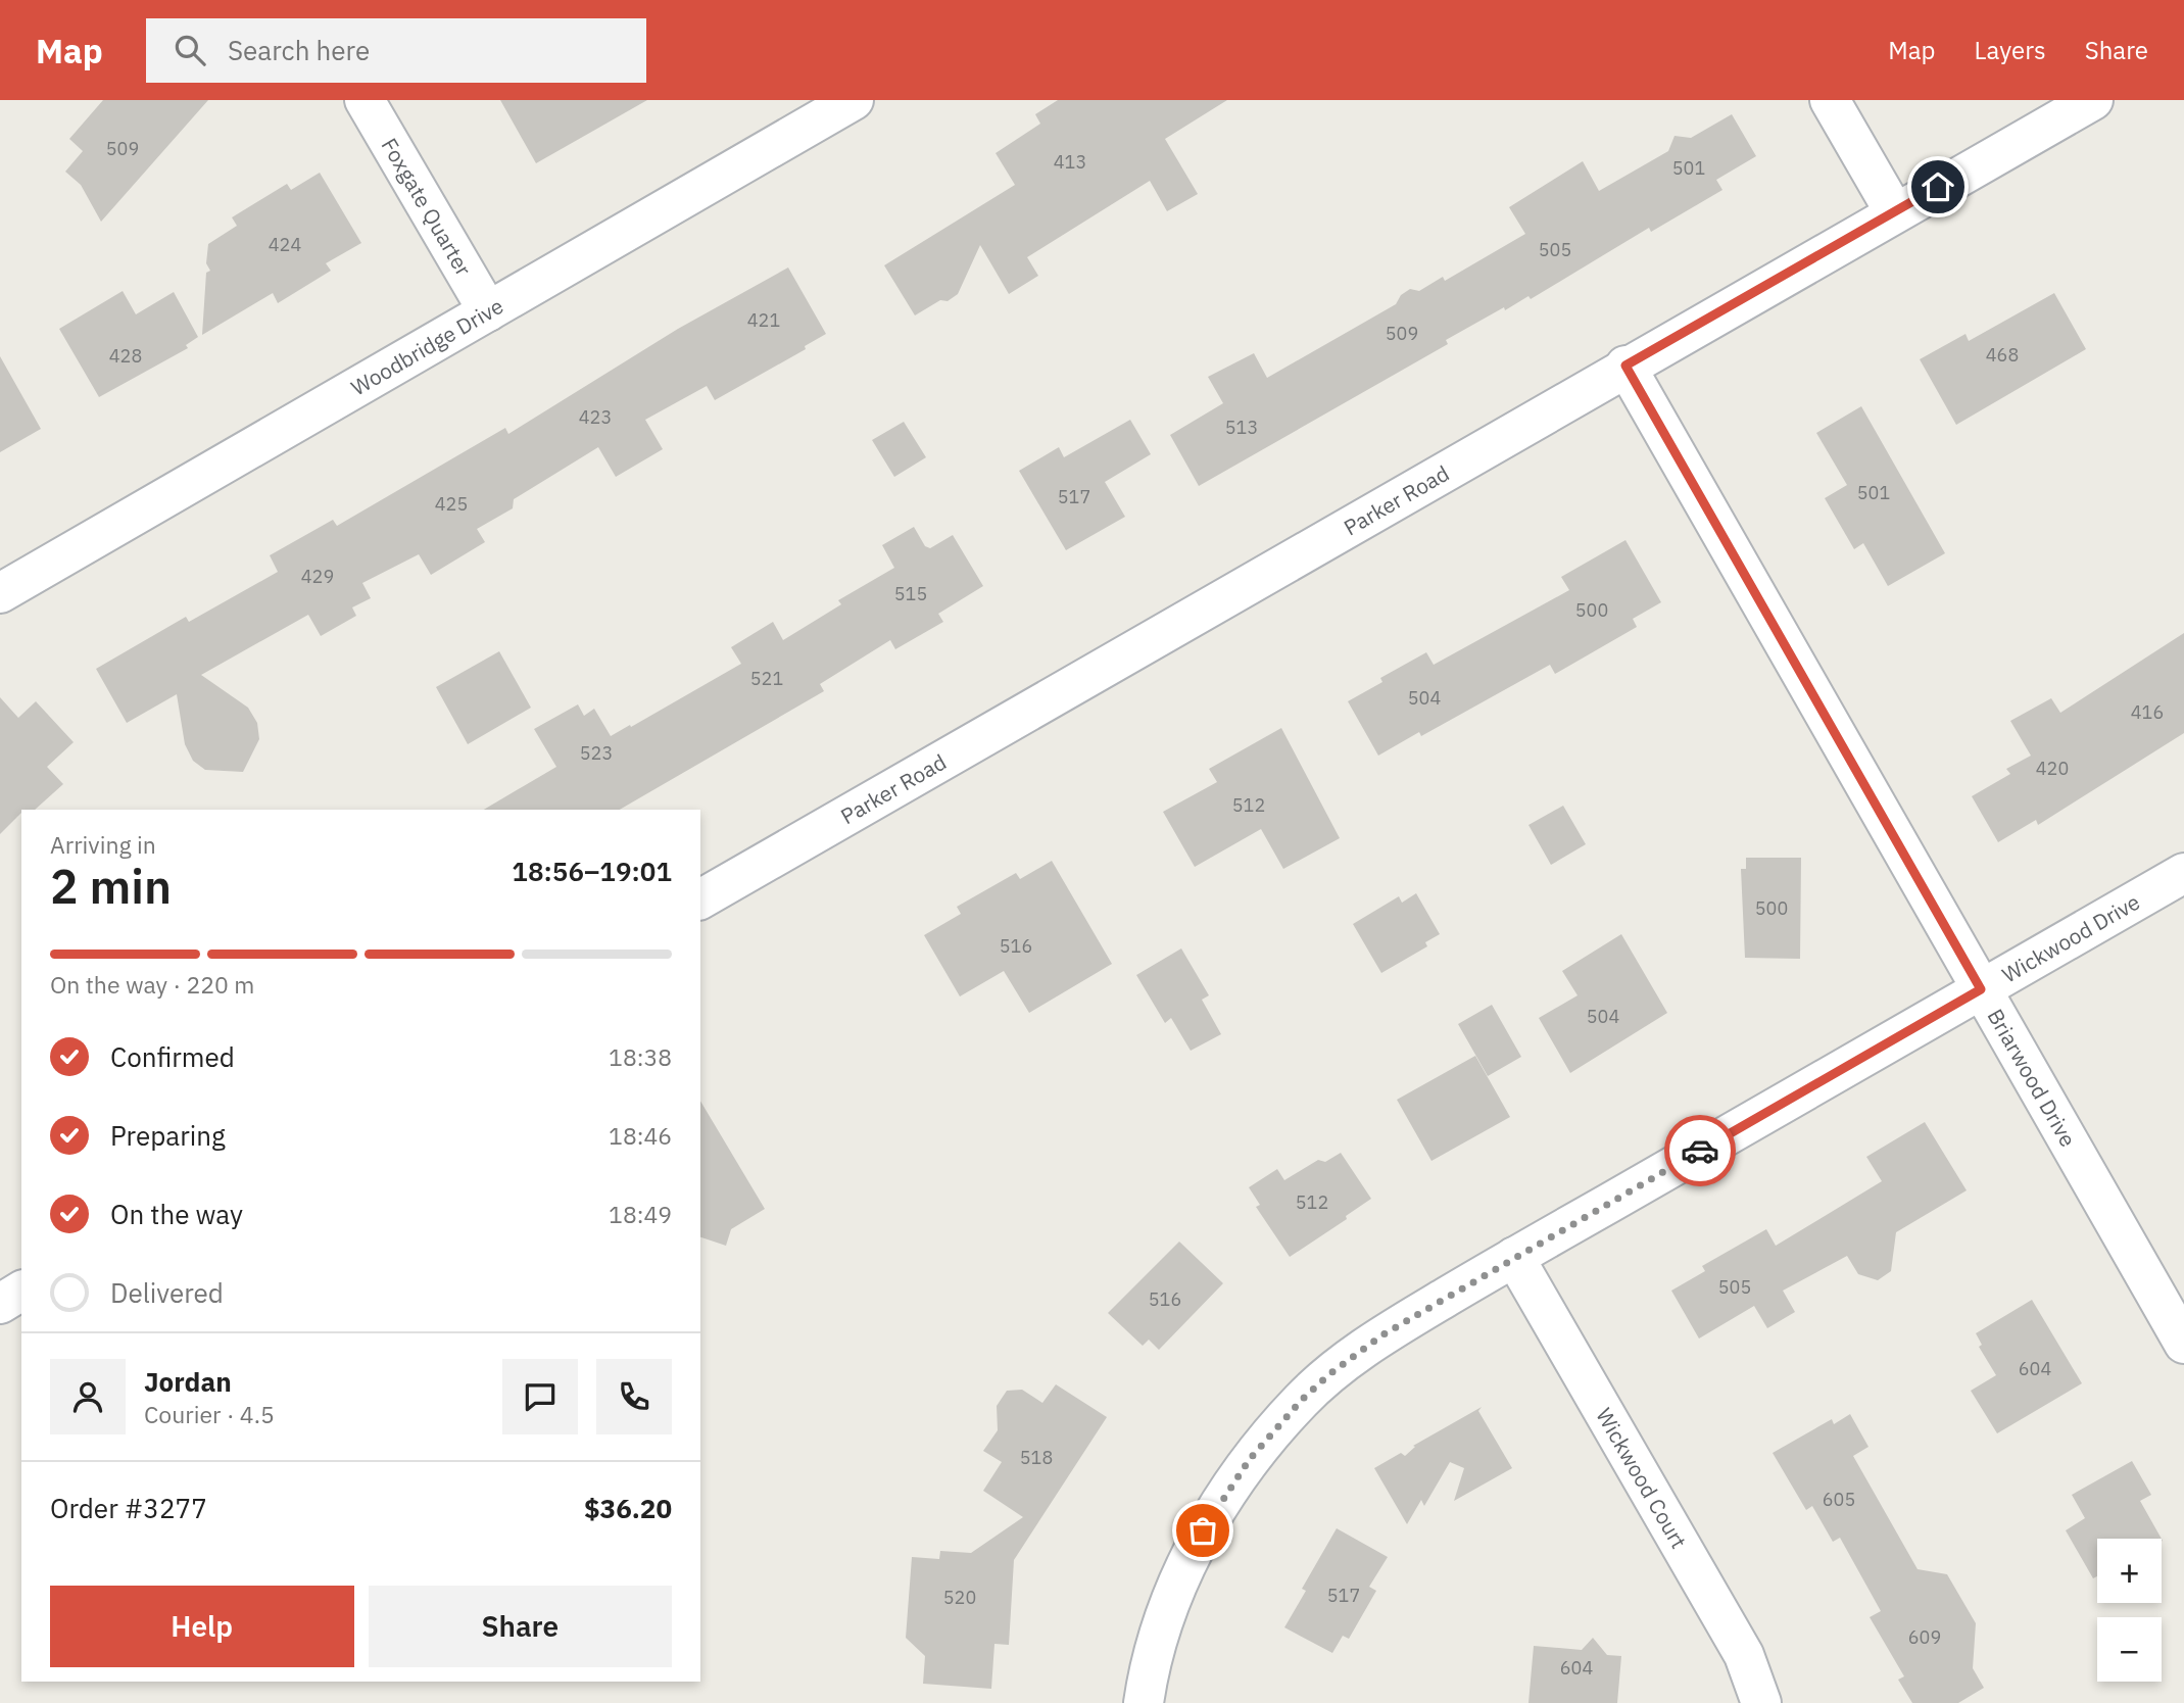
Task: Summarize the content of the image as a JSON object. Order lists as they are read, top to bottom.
{
  "streets": {
    "street": [
      "Foxgate Quarter",
      "Woodbridge Drive",
      "Parker Road",
      "Wickwood Drive",
      "Briarwood Drive",
      "Wickwood Court"
    ]
  },
  "crossings": [
    ["Foxgate Quarter", "Woodbridge Drive"],
    ["Parker Road", "Briarwood Drive"],
    ["Wickwood Drive", "Briarwood Drive"],
    ["Wickwood Drive", "Wickwood Court"]
  ],
  "house_numbers": [
    "509",
    "413",
    "501",
    "424",
    "505",
    "421",
    "509",
    "468",
    "428",
    "423",
    "513",
    "501",
    "517",
    "425",
    "429",
    "515",
    "500",
    "521",
    "504",
    "416",
    "523",
    "420",
    "512",
    "500",
    "516",
    "504",
    "512",
    "505",
    "516",
    "604",
    "518",
    "605",
    "517",
    "520",
    "609",
    "604"
  ],
  "page": {
    "header": "Map",
    "search": "Search here",
    "nav": ["Map", "Layers", "Share"],
    "heading": ["2 min", "Arriving in", "18:56–19:01"],
    "panel": [
      "Jordan",
      "Courier · 4.5",
      "Order #3277",
      "$36.20"
    ],
    "bar": "On the way · 220 m",
    "list": [
      ["Confirmed", "18:38"],
      ["Preparing", "18:46"],
      ["On the way", "18:49"],
      "Delivered"
    ],
    "map_buttons": ["+", "−"],
    "buttons": ["Help", "Share"]
  }
}
